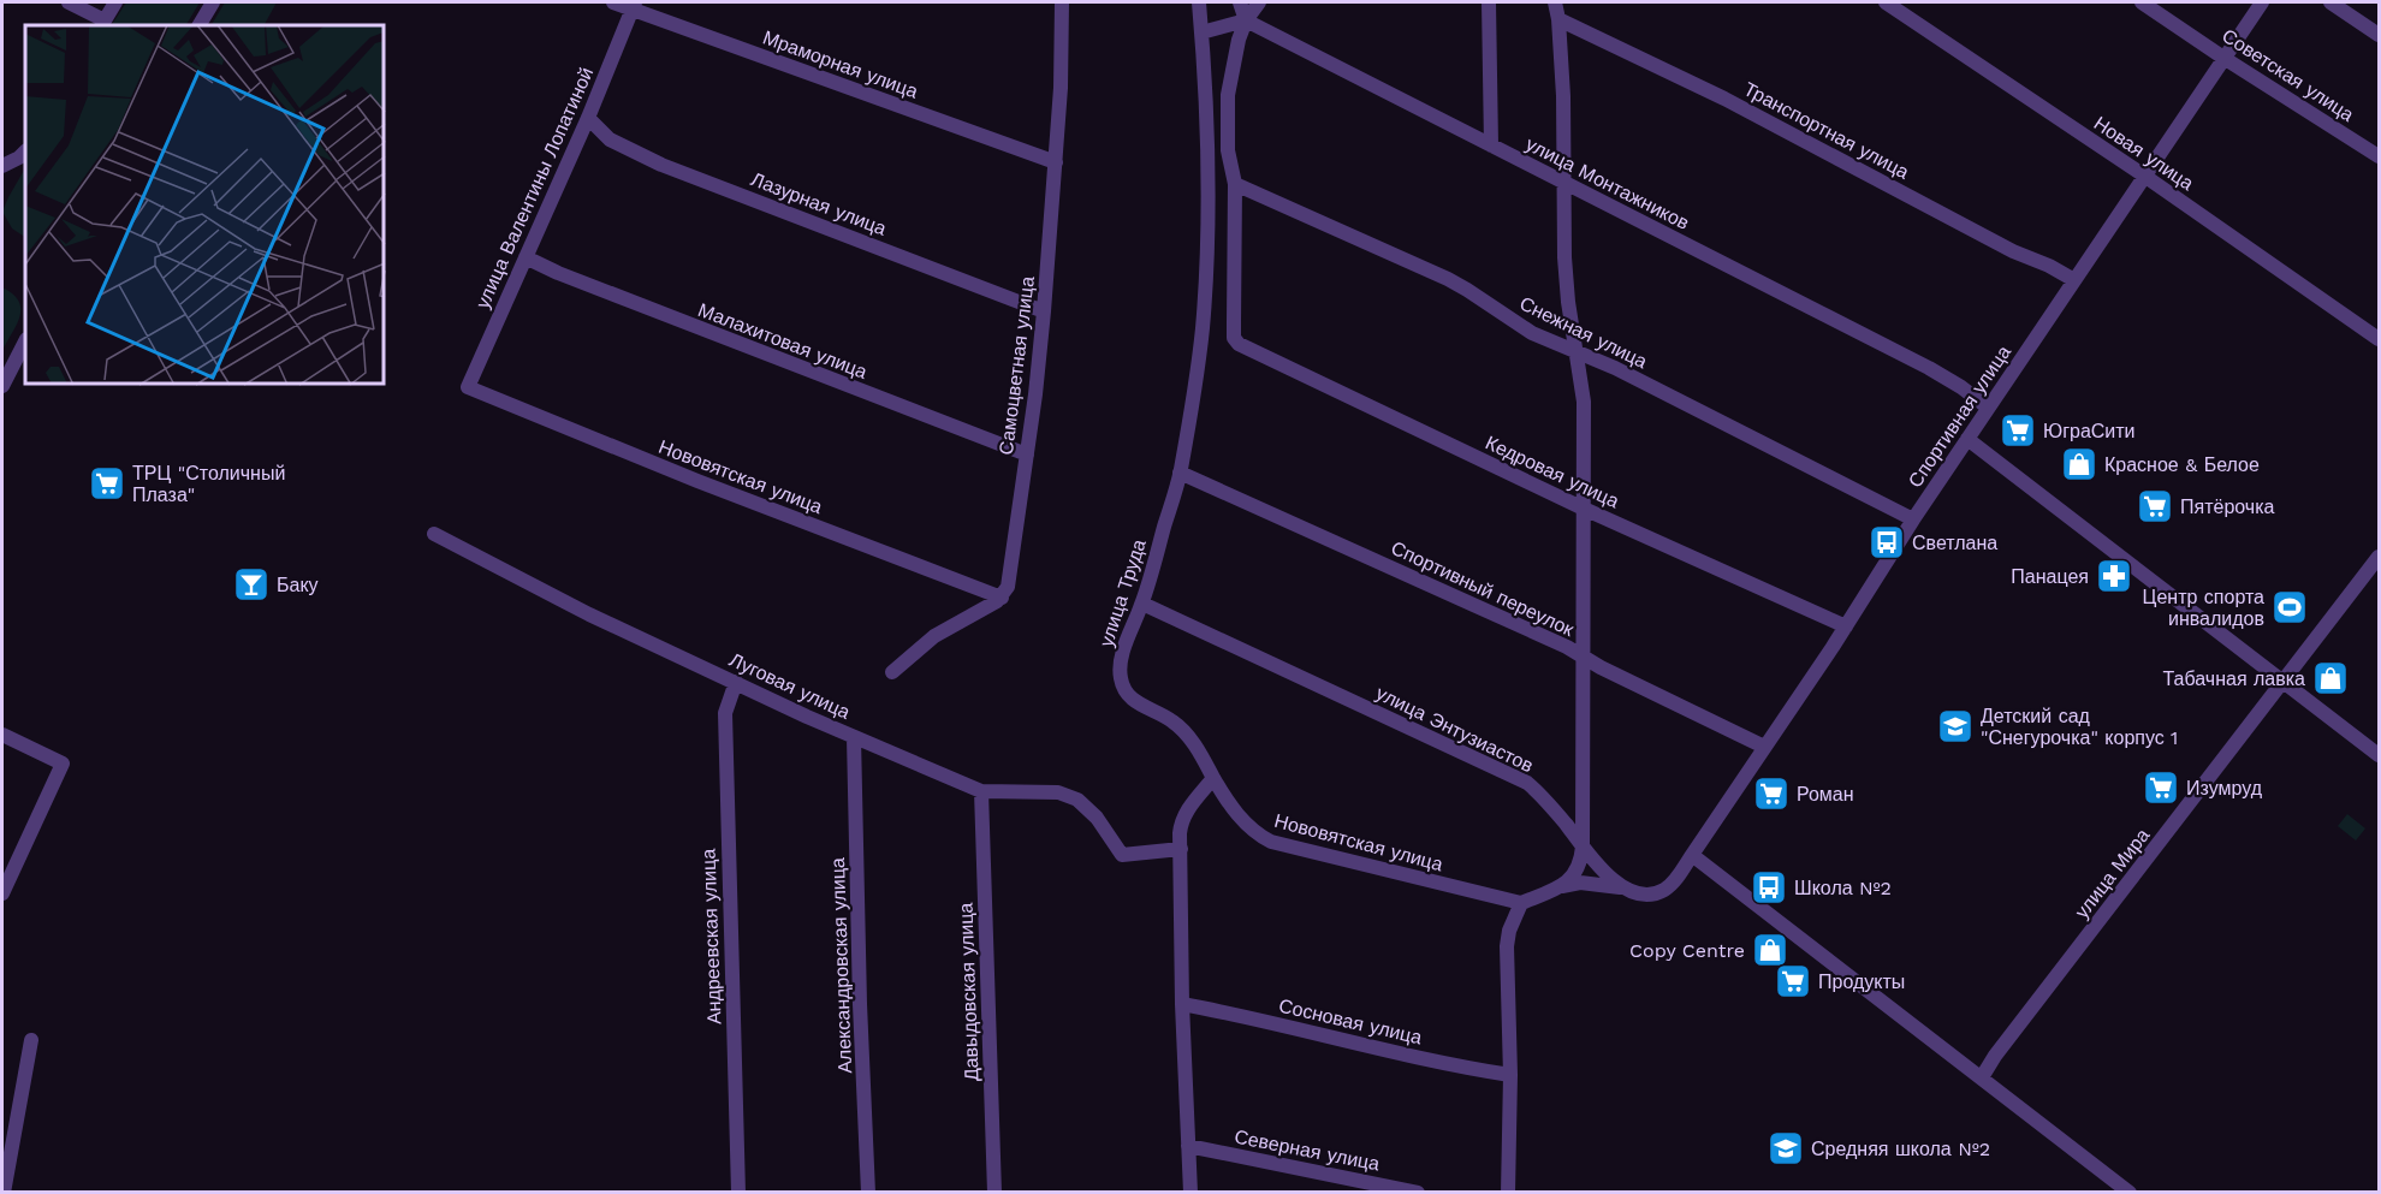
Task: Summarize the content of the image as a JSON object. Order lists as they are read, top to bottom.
{
  "streets": {
    "street": [
      "Мраморная улица",
      "Советская улица",
      "Транспортная улица",
      "Новая улица",
      "улица Монтажников",
      "улица Валентины Лопатиной",
      "Лазурная улица",
      "Снежная улица",
      "Малахитовая улица",
      "Самоцветная улица",
      "Спортивная улица",
      "Кедровая улица",
      "Нововятская улица",
      "Спортивный переулок",
      "улица Труда",
      "Луговая улица",
      "улица Энтузиастов",
      "улица Мира",
      "Андреевская улица",
      "Александровская улица",
      "Давыдовская улица",
      "Сосновая улица",
      "Северная улица"
    ]
  },
  "crossings": [
    ["Мраморная улица", "улица Валентины Лопатиной"],
    ["Мраморная улица", "Самоцветная улица"],
    ["Советская улица", "Спортивная улица"],
    ["Транспортная улица", "Спортивная улица"],
    ["Новая улица", "Спортивная улица"],
    ["улица Монтажников", "Спортивная улица"],
    ["улица Валентины Лопатиной", "Лазурная улица"],
    ["улица Валентины Лопатиной", "Малахитовая улица"],
    ["улица Валентины Лопатиной", "Нововятская улица"],
    ["Лазурная улица", "Самоцветная улица"],
    ["Снежная улица", "Спортивная улица"],
    ["Снежная улица", "Кедровая улица"],
    ["Малахитовая улица", "Самоцветная улица"],
    ["Самоцветная улица", "Нововятская улица"],
    ["Спортивная улица", "Кедровая улица"],
    ["Спортивная улица", "Спортивный переулок"],
    ["Нововятская улица", "улица Труда"],
    ["Спортивный переулок", "улица Труда"],
    ["улица Труда", "улица Энтузиастов"],
    ["Луговая улица", "Андреевская улица"],
    ["Луговая улица", "Александровская улица"],
    ["Луговая улица", "Давыдовская улица"]
  ],
  "places": {
    "supermarket": [
      "ЮграСити",
      "ТРЦ \"Столичный Плаза\"",
      "Пятёрочка",
      "Изумруд",
      "Роман",
      "Продукты"
    ],
    "shop": ["Красное & Белое", "Табачная лавка", "Copy Centre"],
    "bus stop": ["Светлана", "Школа №2"],
    "pharmacy": ["Панацея"],
    "bar": ["Баку"],
    "sports": ["Центр спорта инвалидов"],
    "school or university": ["Детский сад \"Снегурочка\" корпус 1", "Средняя школа №2"]
  }
}
